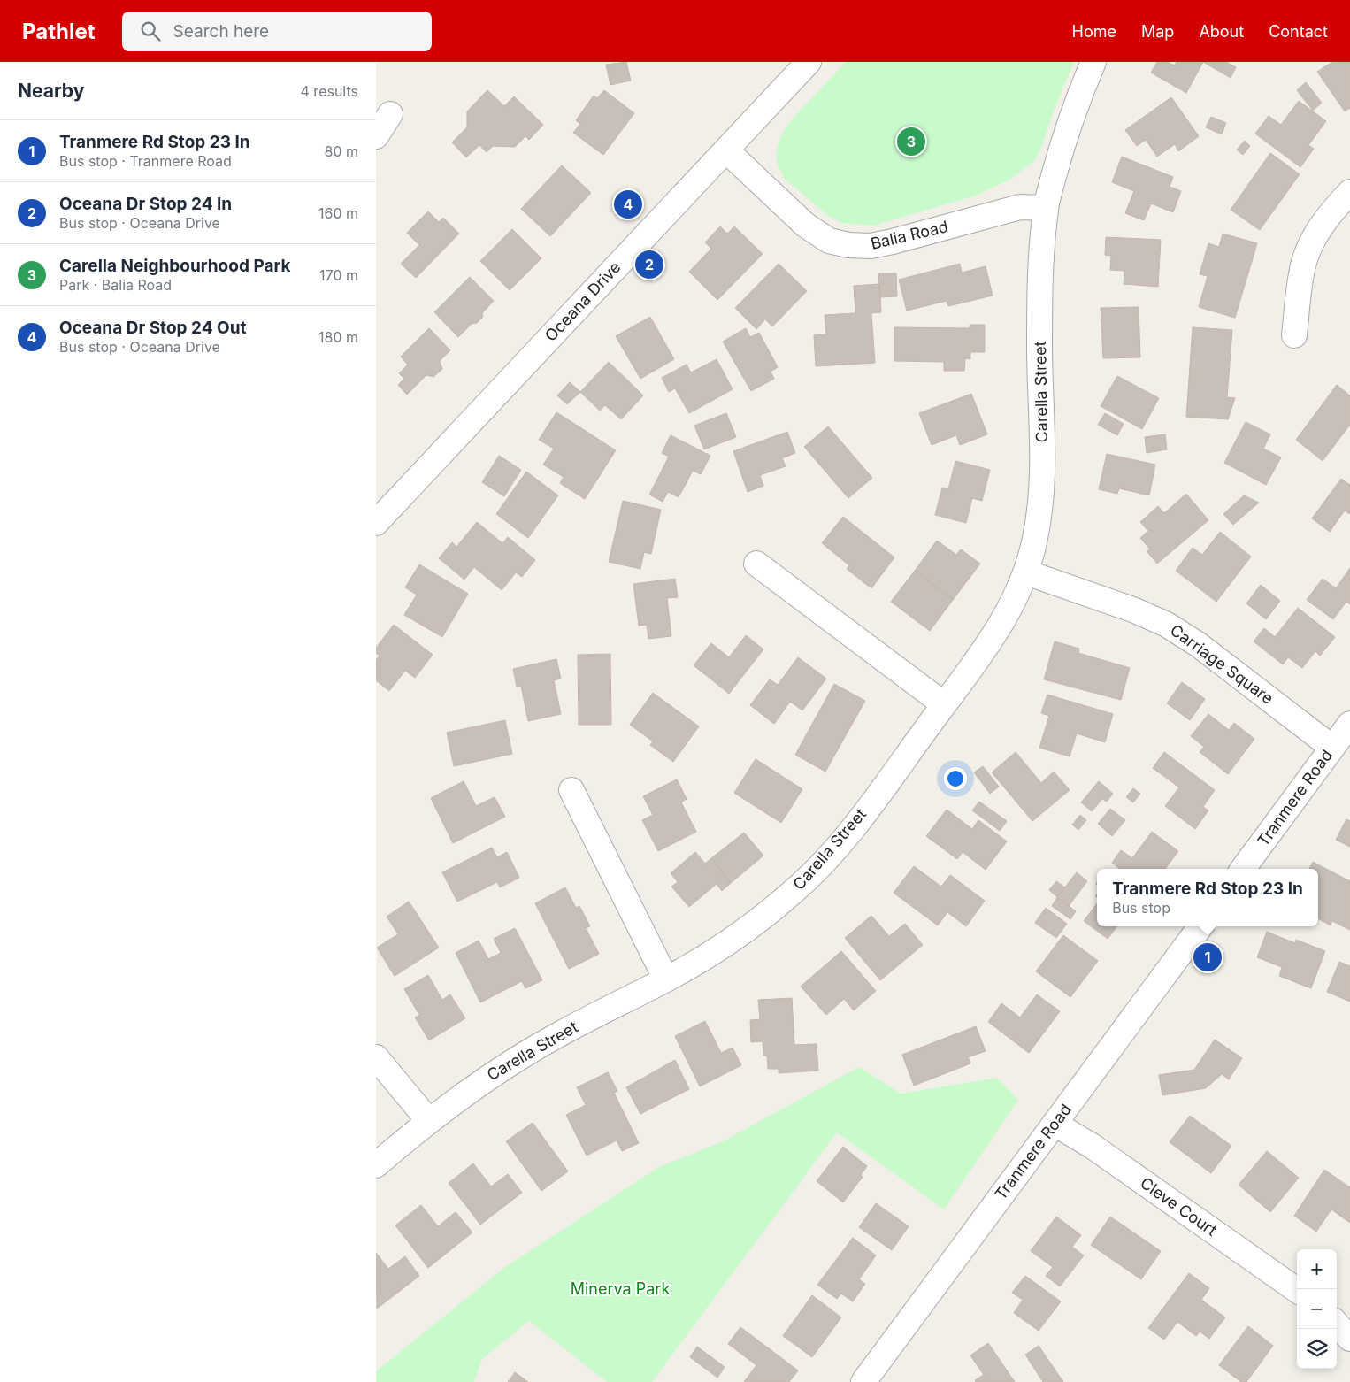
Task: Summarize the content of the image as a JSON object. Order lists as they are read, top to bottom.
{
  "streets": {
    "street": [
      "Balia Road",
      "Oceana Drive",
      "Carella Street",
      "Carriage Square",
      "Tranmere Road",
      "Cleve Court"
    ]
  },
  "crossings": [
    ["Balia Road", "Oceana Drive"],
    ["Balia Road", "Carella Street"],
    ["Carella Street", "Carriage Square"],
    ["Carriage Square", "Tranmere Road"],
    ["Tranmere Road", "Cleve Court"]
  ],
  "parks": ["Minerva Park"],
  "page": {
    "header": "Pathlet",
    "search": "Search here",
    "nav": [
      "Home",
      "Map",
      "About",
      "Contact"
    ],
    "heading": ["Nearby", "4 results"],
    "list": [
      {
        "mark": "1",
        "name": "Tranmere Rd Stop 23 In",
        "note": "Bus stop · Tranmere Road",
        "value": "80 m"
      },
      {
        "mark": "2",
        "name": "Oceana Dr Stop 24 In",
        "note": "Bus stop · Oceana Drive",
        "value": "160 m"
      },
      {
        "mark": "3",
        "name": "Carella Neighbourhood Park",
        "note": "Park · Balia Road",
        "value": "170 m"
      },
      {
        "mark": "4",
        "name": "Oceana Dr Stop 24 Out",
        "note": "Bus stop · Oceana Drive",
        "value": "180 m"
      }
    ],
    "pins": [
      "3",
      "4",
      "2",
      "1"
    ],
    "popup": ["Tranmere Rd Stop 23 In", "Bus stop"],
    "map_buttons": ["+", "−"]
  }
}
